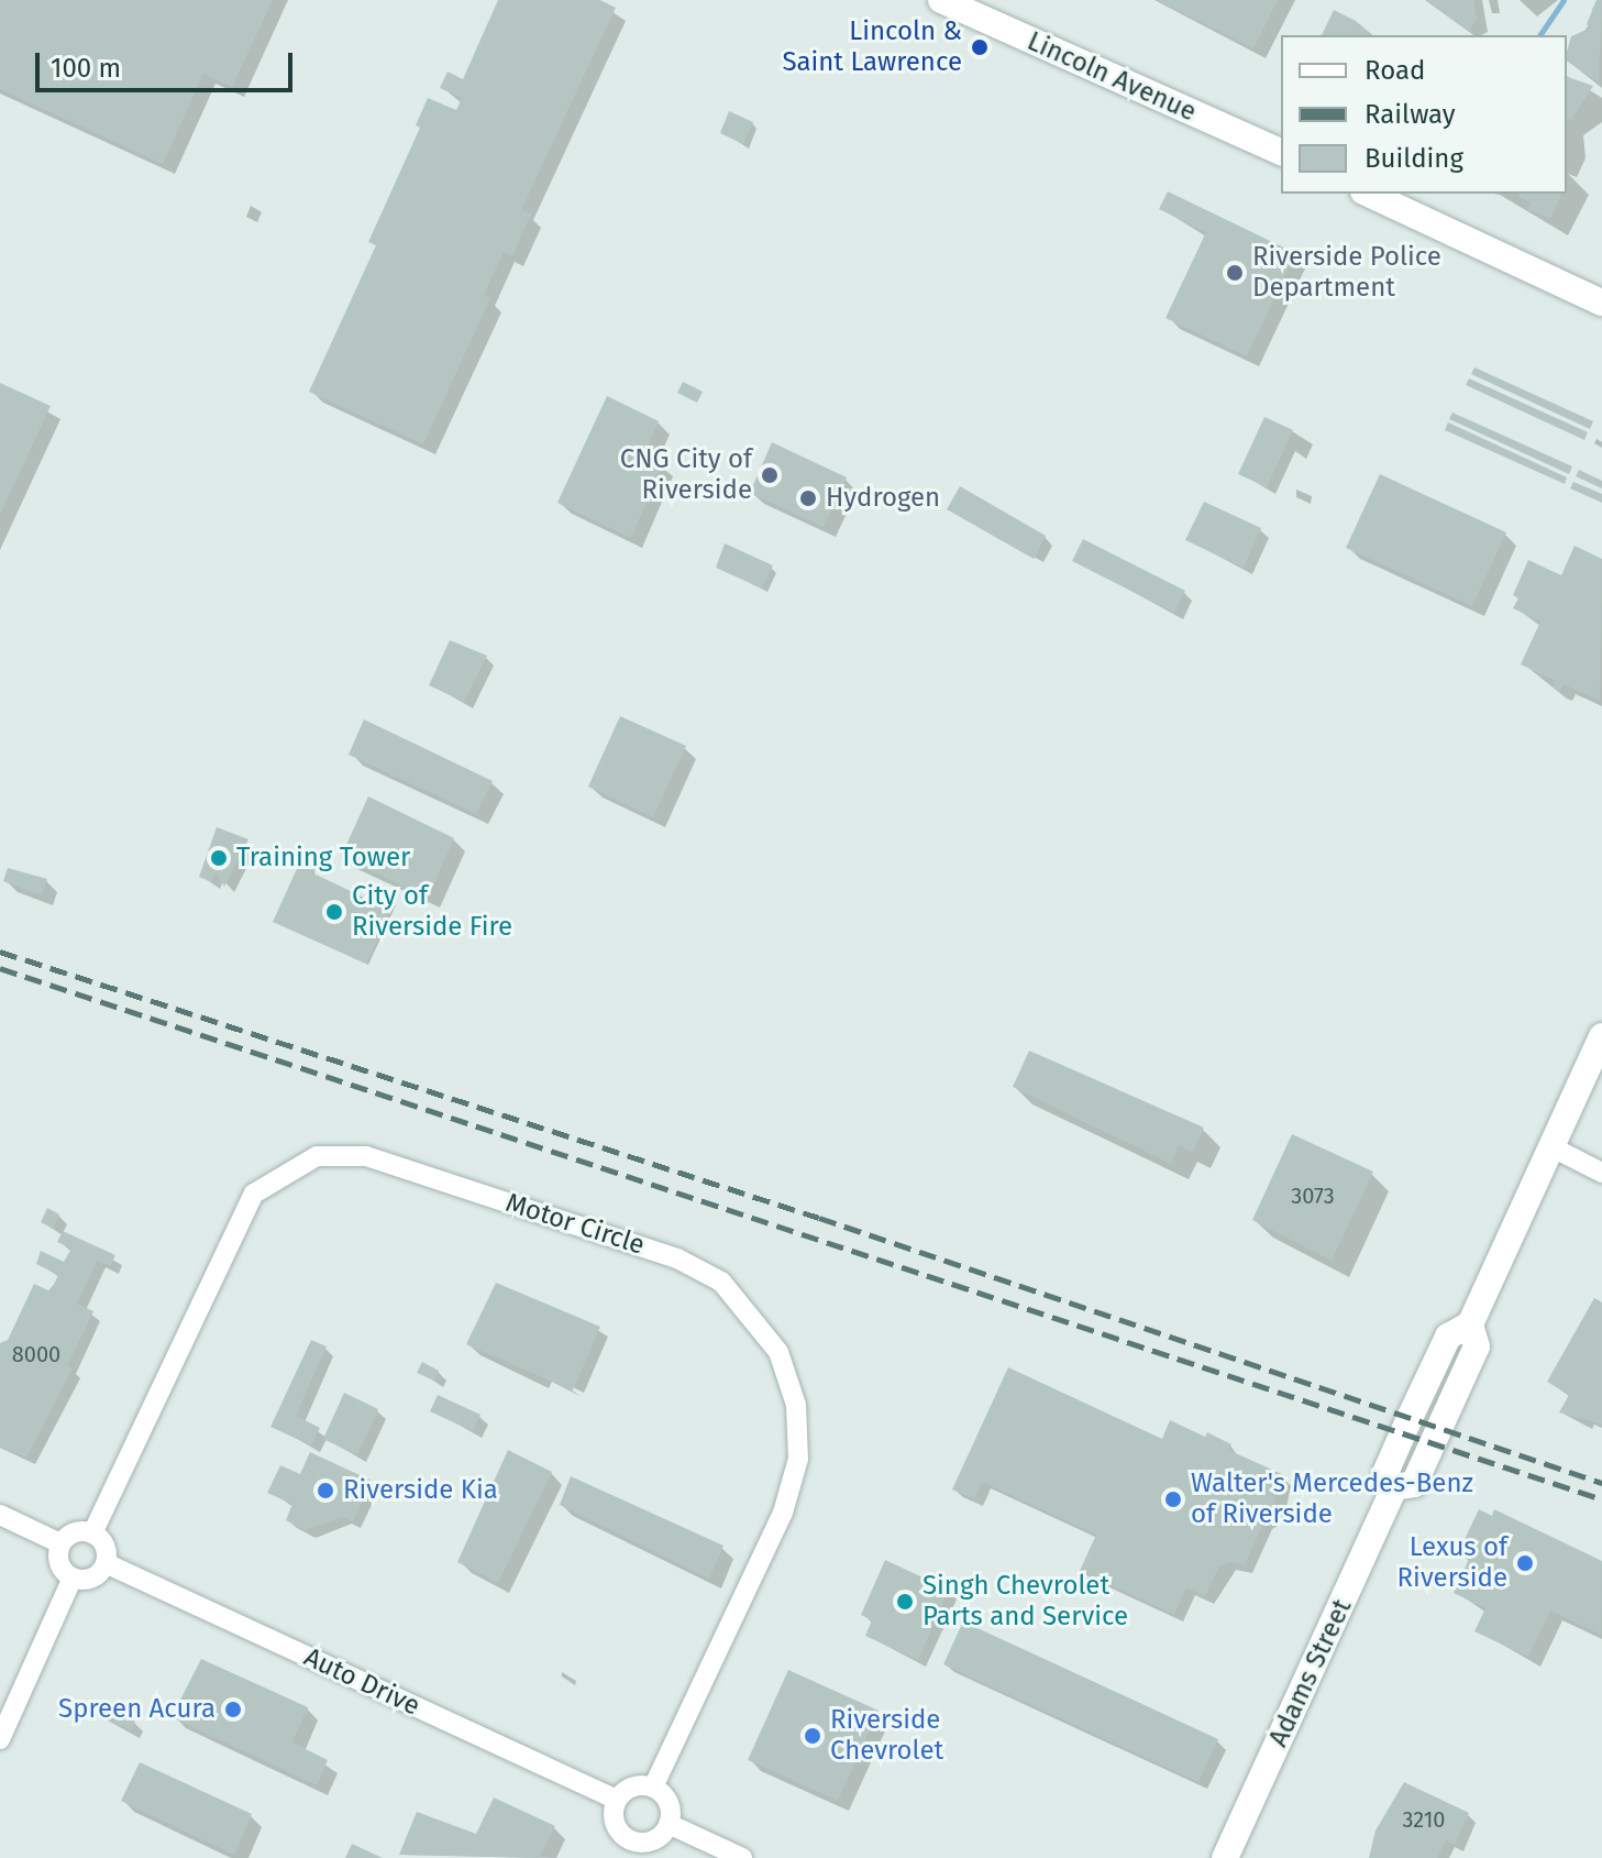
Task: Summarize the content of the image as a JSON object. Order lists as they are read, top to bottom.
{
  "streets": {
    "main road": ["Lincoln Avenue", "Adams Street"],
    "street": ["Motor Circle", "Auto Drive"]
  },
  "crossings": [
    ["Motor Circle", "Auto Drive"]
  ],
  "places": [
    "Lincoln & Saint Lawrence",
    "Riverside Police Department",
    "CNG City of Riverside",
    "Hydrogen",
    "Training Tower",
    "City of Riverside Fire",
    "Riverside Kia",
    "Walter's Mercedes-Benz of Riverside",
    "Lexus of Riverside",
    "Singh Chevrolet Parts and Service",
    "Spreen Acura",
    "Riverside Chevrolet"
  ],
  "house_numbers": ["3073", "8000", "3210"],
  "legend": ["Road", "Railway", "Building"],
  "scale_bar": "100 m"
}
